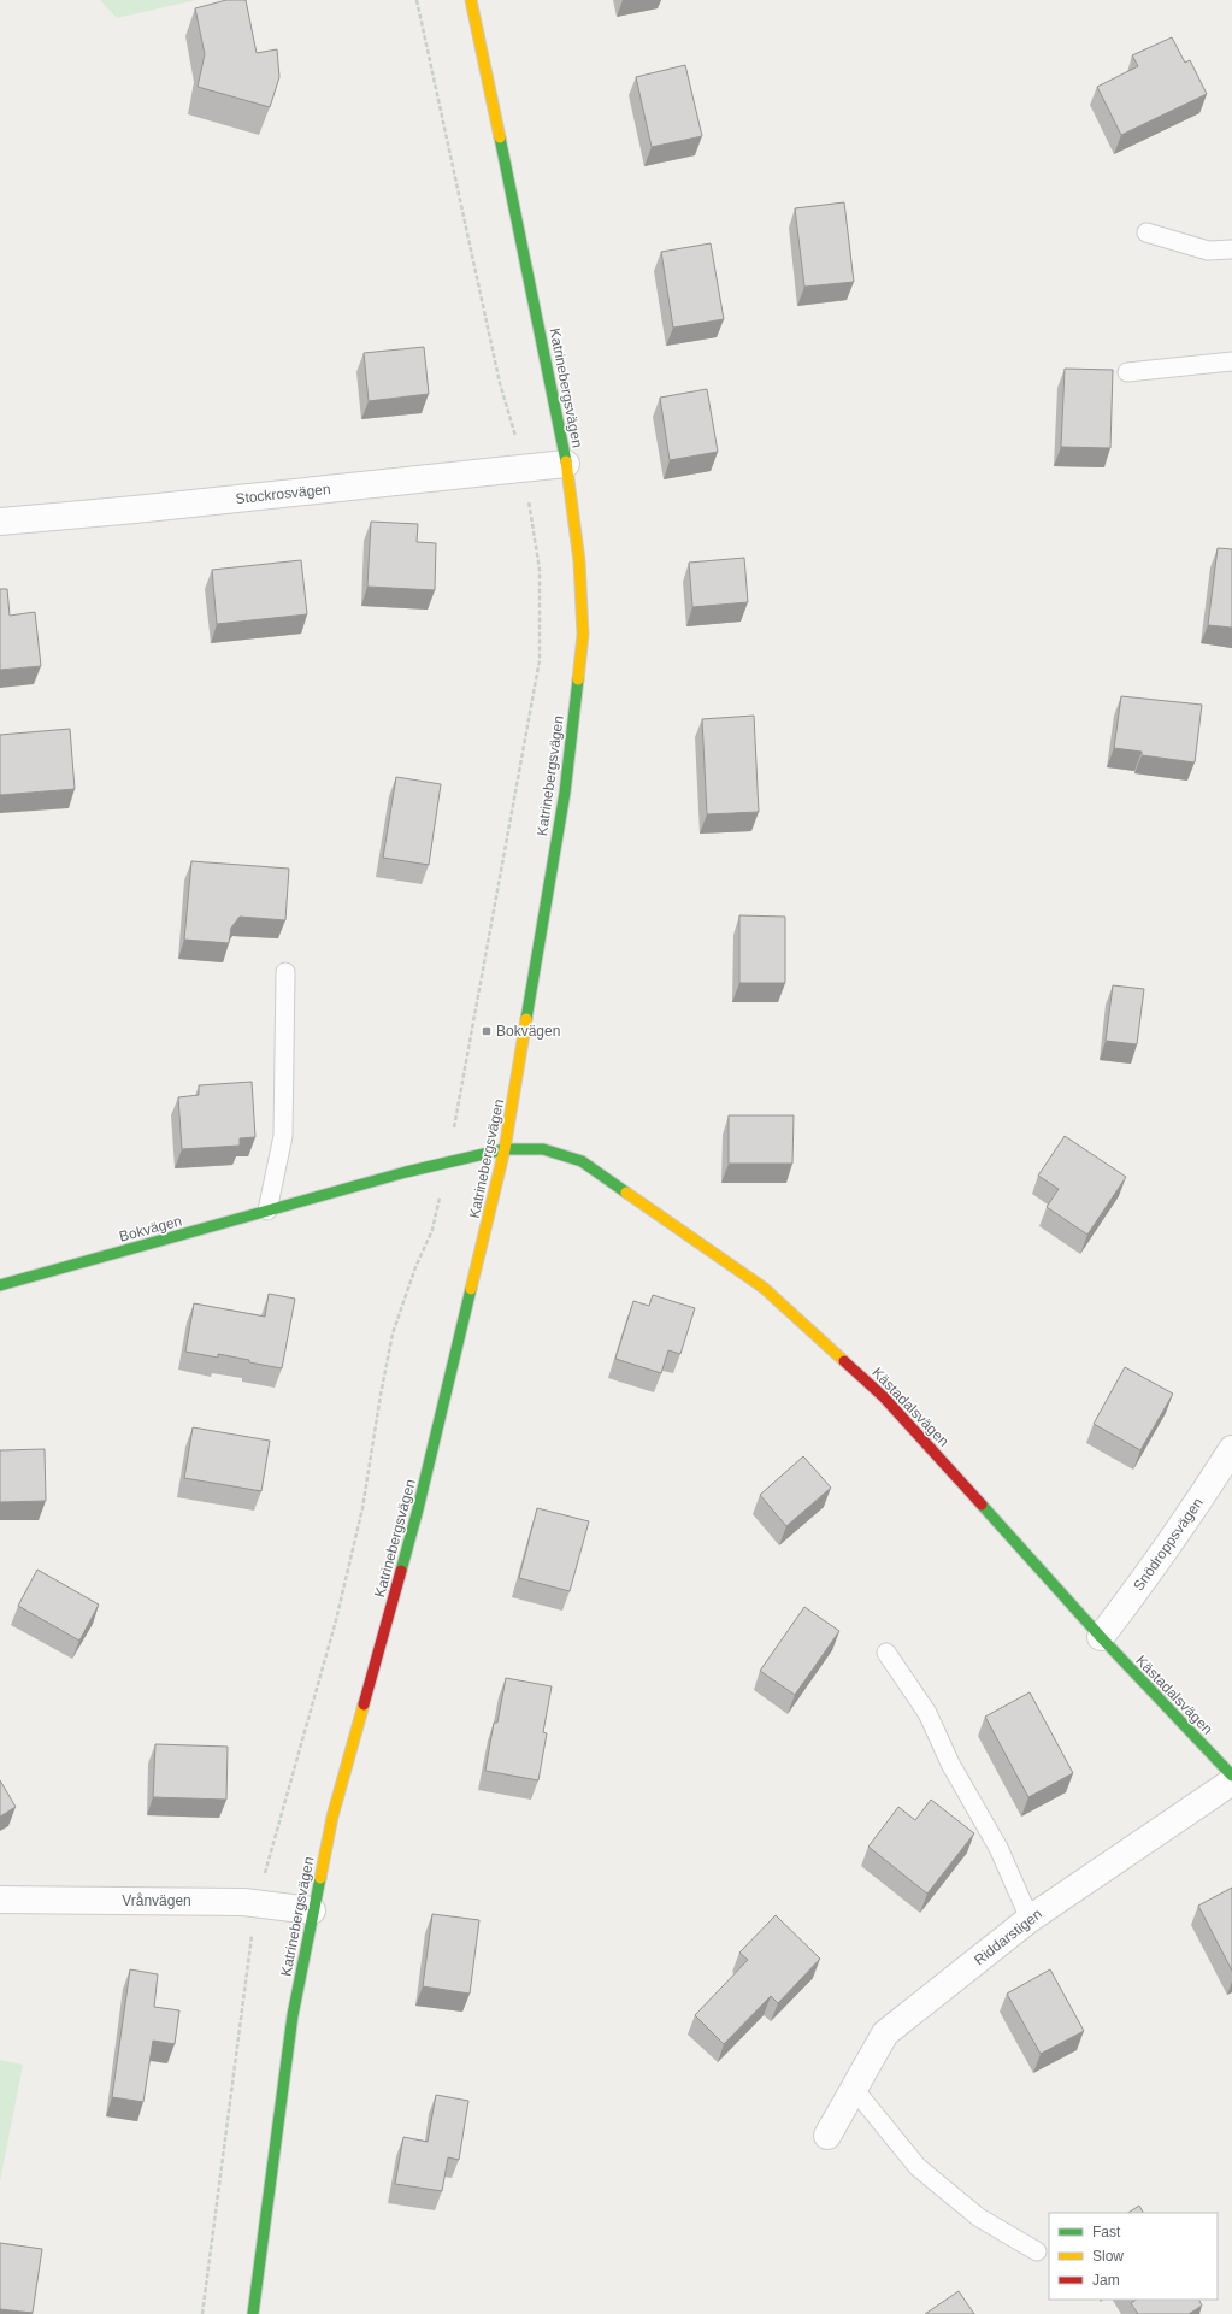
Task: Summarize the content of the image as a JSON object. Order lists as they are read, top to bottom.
{
  "streets": {
    "street": [
      "Katrinebergsvägen",
      "Stockrosvägen",
      "Bokvägen",
      "Kästadalsvägen",
      "Snödroppsvägen",
      "Vrånvägen",
      "Riddarstigen"
    ]
  },
  "crossings": [
    ["Katrinebergsvägen", "Stockrosvägen"],
    ["Katrinebergsvägen", "Bokvägen"],
    ["Katrinebergsvägen", "Kästadalsvägen"],
    ["Katrinebergsvägen", "Vrånvägen"],
    ["Bokvägen", "Kästadalsvägen"],
    ["Kästadalsvägen", "Snödroppsvägen"]
  ],
  "places": {
    "transit": ["Bokvägen"]
  },
  "legend": ["Fast", "Slow", "Jam"]
}
